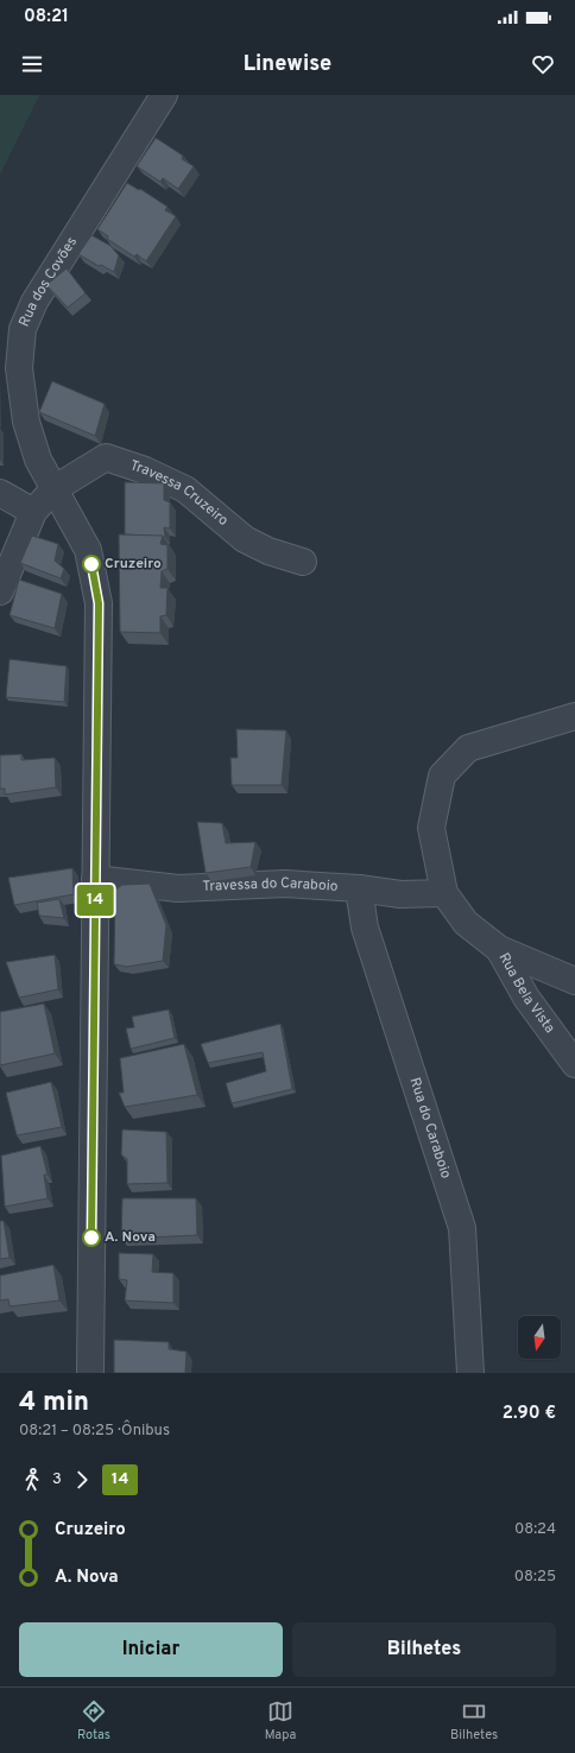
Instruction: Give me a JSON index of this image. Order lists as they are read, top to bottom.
{
  "streets": {
    "street": [
      "Rua dos Covões",
      "Travessa Cruzeiro",
      "Travessa do Caraboio",
      "Rua Bela Vista",
      "Rua do Caraboio"
    ]
  },
  "crossings": [
    ["Rua dos Covões", "Travessa Cruzeiro"],
    ["Rua dos Covões", "Travessa do Caraboio"],
    ["Travessa do Caraboio", "Rua Bela Vista"],
    ["Travessa do Caraboio", "Rua do Caraboio"]
  ],
  "places": ["Cruzeiro", "A. Nova"],
  "lines": ["bus line 14"],
  "north": "bottom",
  "page": {
    "status": "08:21",
    "header": "Linewise",
    "on_map": "14",
    "heading": ["4 min", "08:21 – 08:25 · Ônibus", "2.90 €"],
    "legs": ["3", "14"],
    "list": [
      {
        "name": "Cruzeiro",
        "value": "08:24"
      },
      {
        "name": "A. Nova",
        "value": "08:25"
      }
    ],
    "buttons": ["Iniciar", "Bilhetes"],
    "tabs": ["Rotas", "Mapa", "Bilhetes"]
  }
}
